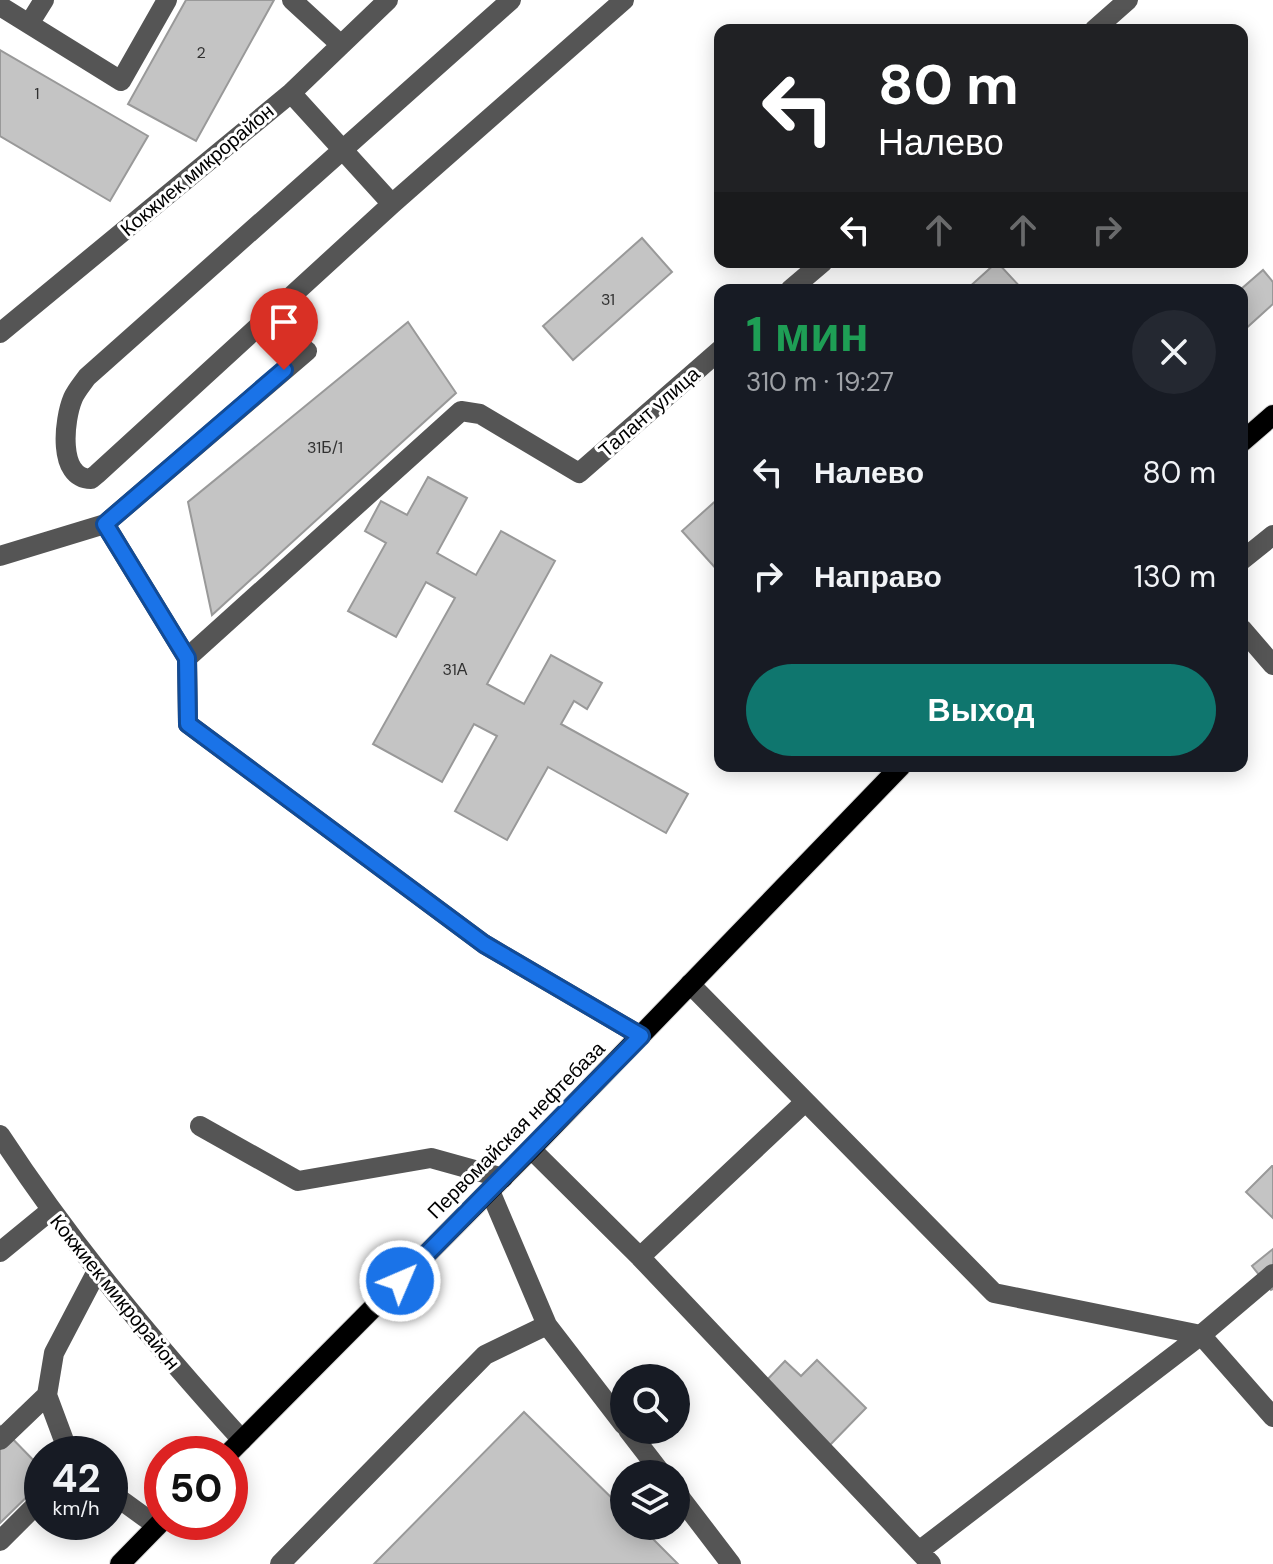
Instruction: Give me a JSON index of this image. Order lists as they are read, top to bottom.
{
  "streets": {
    "main road": ["Первомайская нефтебаза"],
    "street": ["Кокжиек микрорайон", "Талант улица"]
  },
  "house_numbers": [
    "2",
    "1",
    "31",
    "31Б/1",
    "31А"
  ],
  "page": {
    "turn": ["80 m", "Налево"],
    "heading": ["1 мин", "310 m · 19:27"],
    "list": [
      {
        "name": "Налево",
        "value": "80 m"
      },
      {
        "name": "Направо",
        "value": "130 m"
      }
    ],
    "buttons": "Выход",
    "speed": "42 km/h",
    "limit": "50"
  }
}
